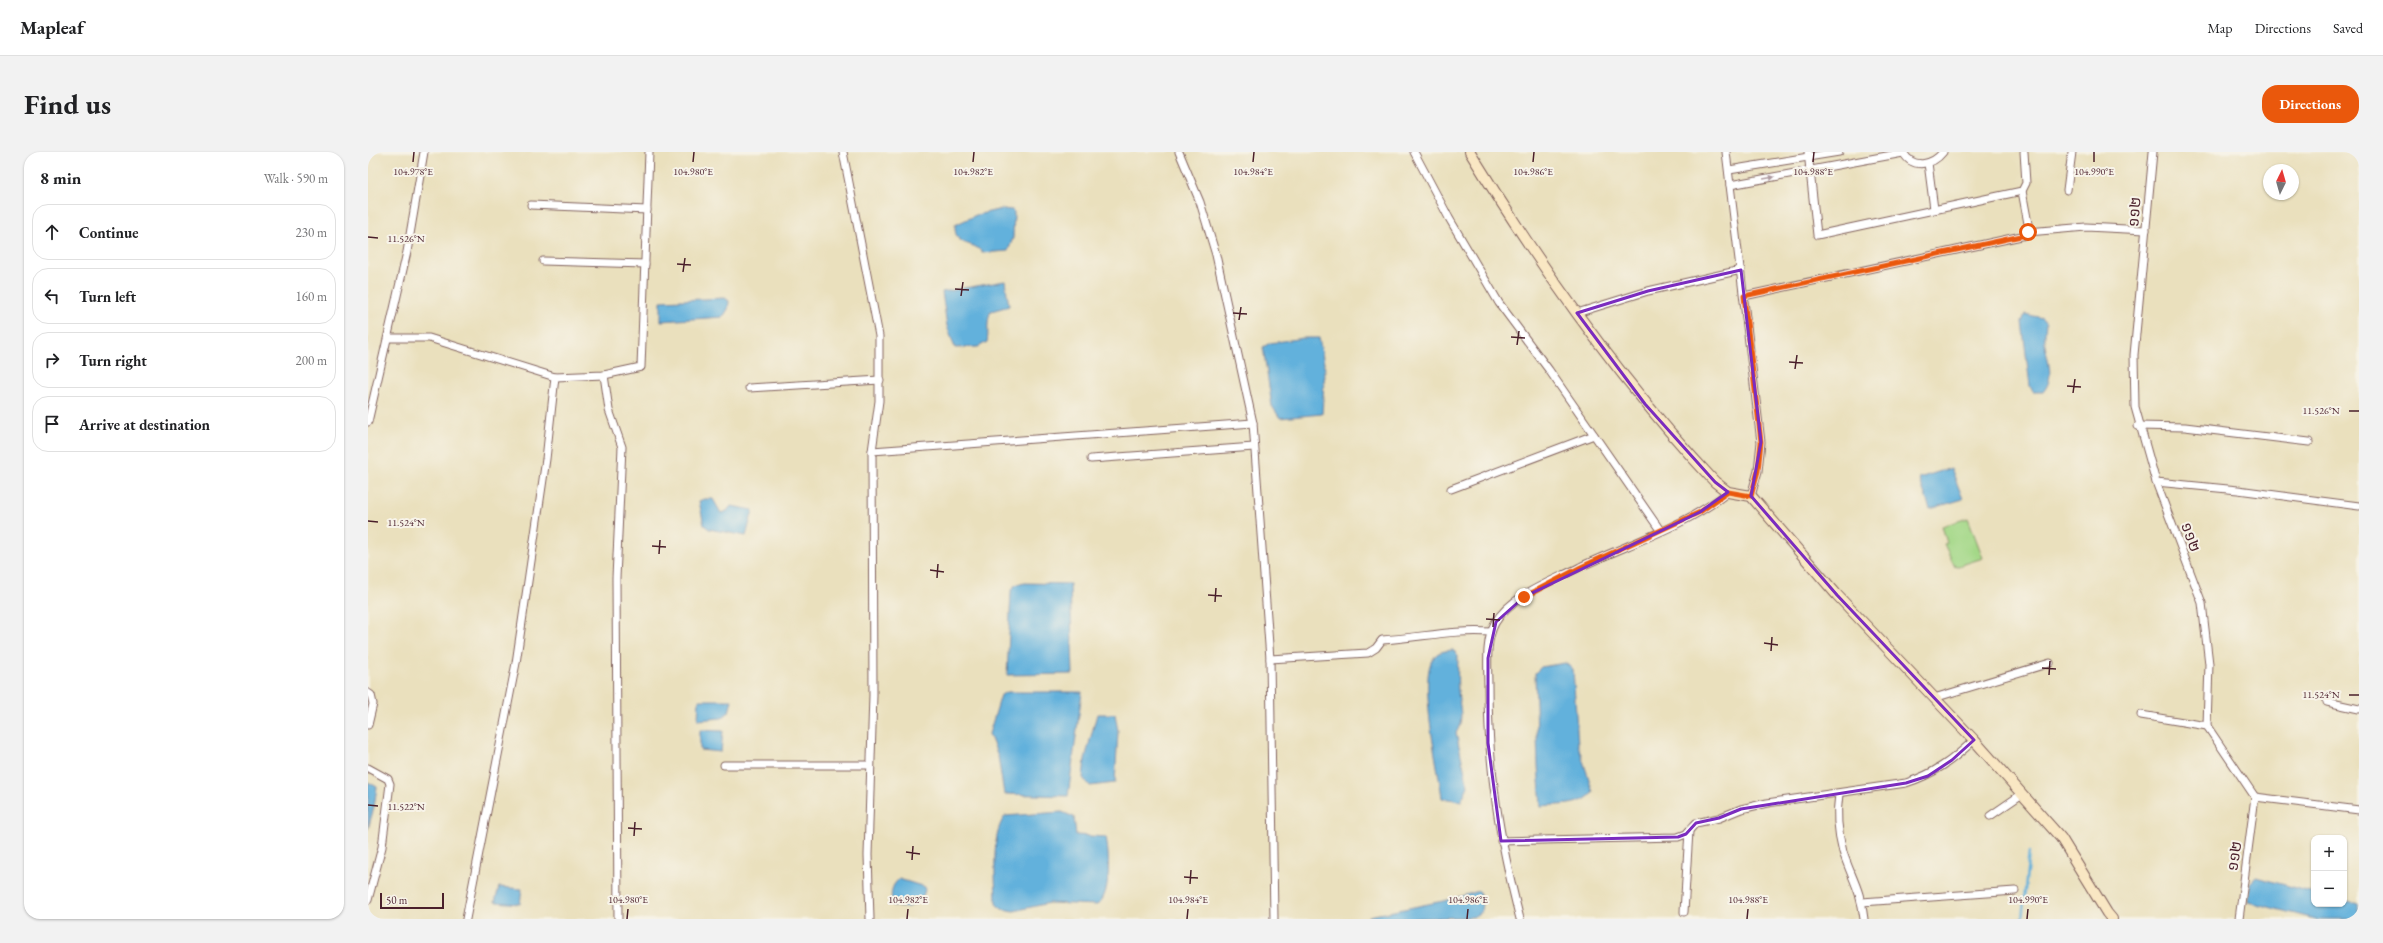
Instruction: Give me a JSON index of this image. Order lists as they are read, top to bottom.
{
  "streets": {
    "street": ["១១២"]
  },
  "scale_bar": "50 m",
  "north": "top",
  "page": {
    "header": "Mapleaf",
    "nav": ["Map", "Directions", "Saved"],
    "buttons": "Directions",
    "title": "Find us",
    "heading": ["8 min", "Walk · 590 m"],
    "list": [
      ["Continue", "230 m"],
      ["Turn left", "160 m"],
      ["Turn right", "200 m"],
      "Arrive at destination"
    ],
    "map_buttons": ["+", "−"],
    "scale": "50 m"
  },
  "coordinates": [
    "104.978°E",
    "104.980°E",
    "104.982°E",
    "104.984°E",
    "104.986°E",
    "104.988°E",
    "104.990°E",
    "11.526°N",
    "11.524°N",
    "11.522°N"
  ]
}
